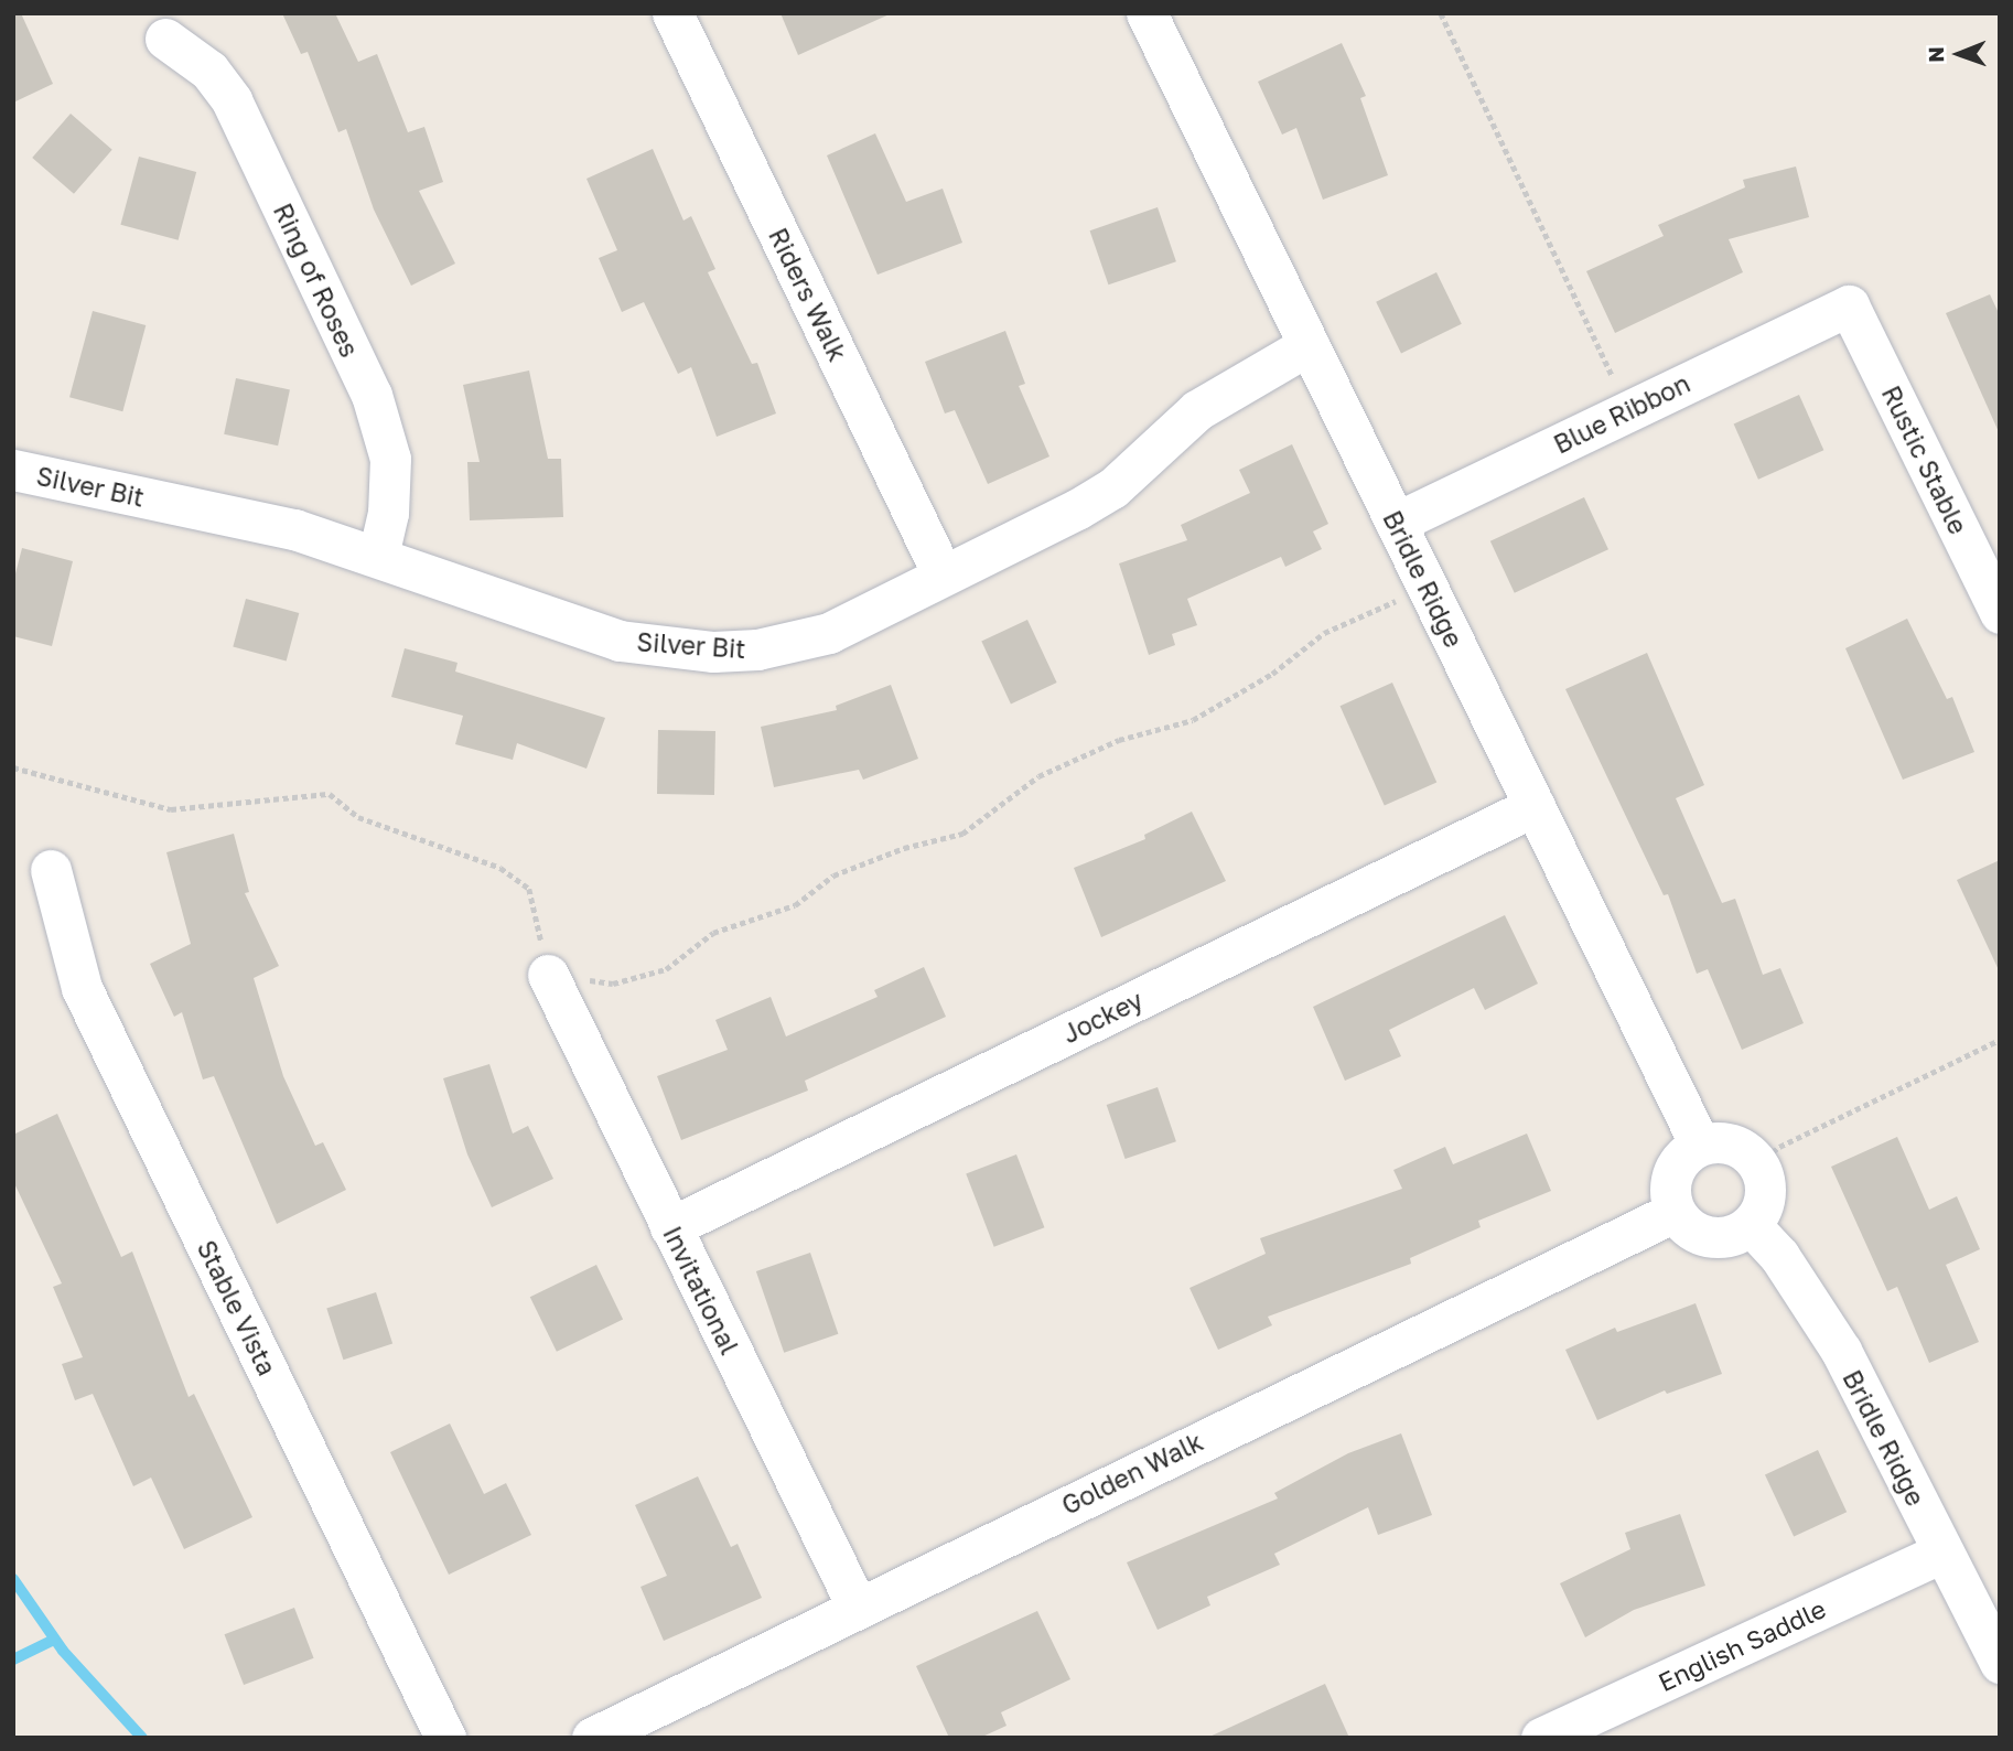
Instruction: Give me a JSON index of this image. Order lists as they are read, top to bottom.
{
  "streets": {
    "street": [
      "Ring of Roses",
      "Riders Walk",
      "Blue Ribbon",
      "Rustic Stable",
      "Silver Bit",
      "Bridle Ridge",
      "Jockey",
      "Invitational",
      "Stable Vista",
      "Golden Walk",
      "English Saddle"
    ]
  },
  "crossings": [
    ["Ring of Roses", "Silver Bit"],
    ["Riders Walk", "Silver Bit"],
    ["Blue Ribbon", "Rustic Stable"],
    ["Blue Ribbon", "Bridle Ridge"],
    ["Silver Bit", "Bridle Ridge"],
    ["Bridle Ridge", "Jockey"],
    ["Bridle Ridge", "Golden Walk"],
    ["Bridle Ridge", "English Saddle"],
    ["Jockey", "Invitational"],
    ["Invitational", "Golden Walk"]
  ],
  "north": "left"
}
